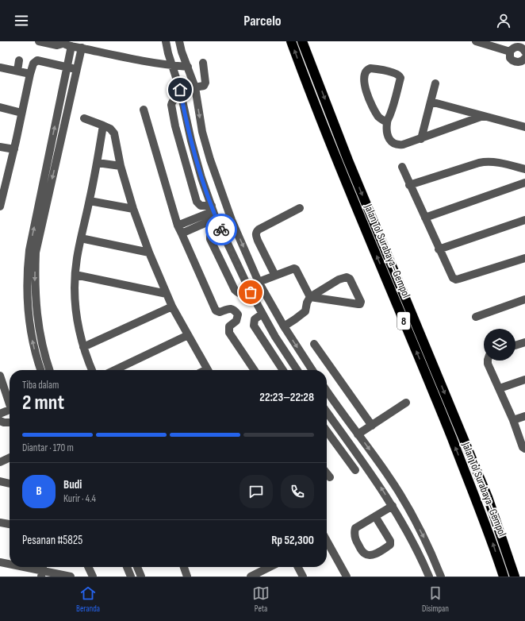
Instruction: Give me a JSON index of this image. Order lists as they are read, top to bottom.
{
  "streets": {
    "highway": ["Jalan Tol Surabaya–Gempol", "8"]
  },
  "page": {
    "header": "Parcelo",
    "heading": ["2 mnt", "Tiba dalam", "22:23–22:28"],
    "panel": [
      "Budi",
      "Kurir · 4.4",
      "Pesanan #5825",
      "Rp 52,300"
    ],
    "bar": "Diantar · 170 m",
    "round": "B",
    "tabs": ["Beranda", "Peta", "Disimpan"]
  }
}
